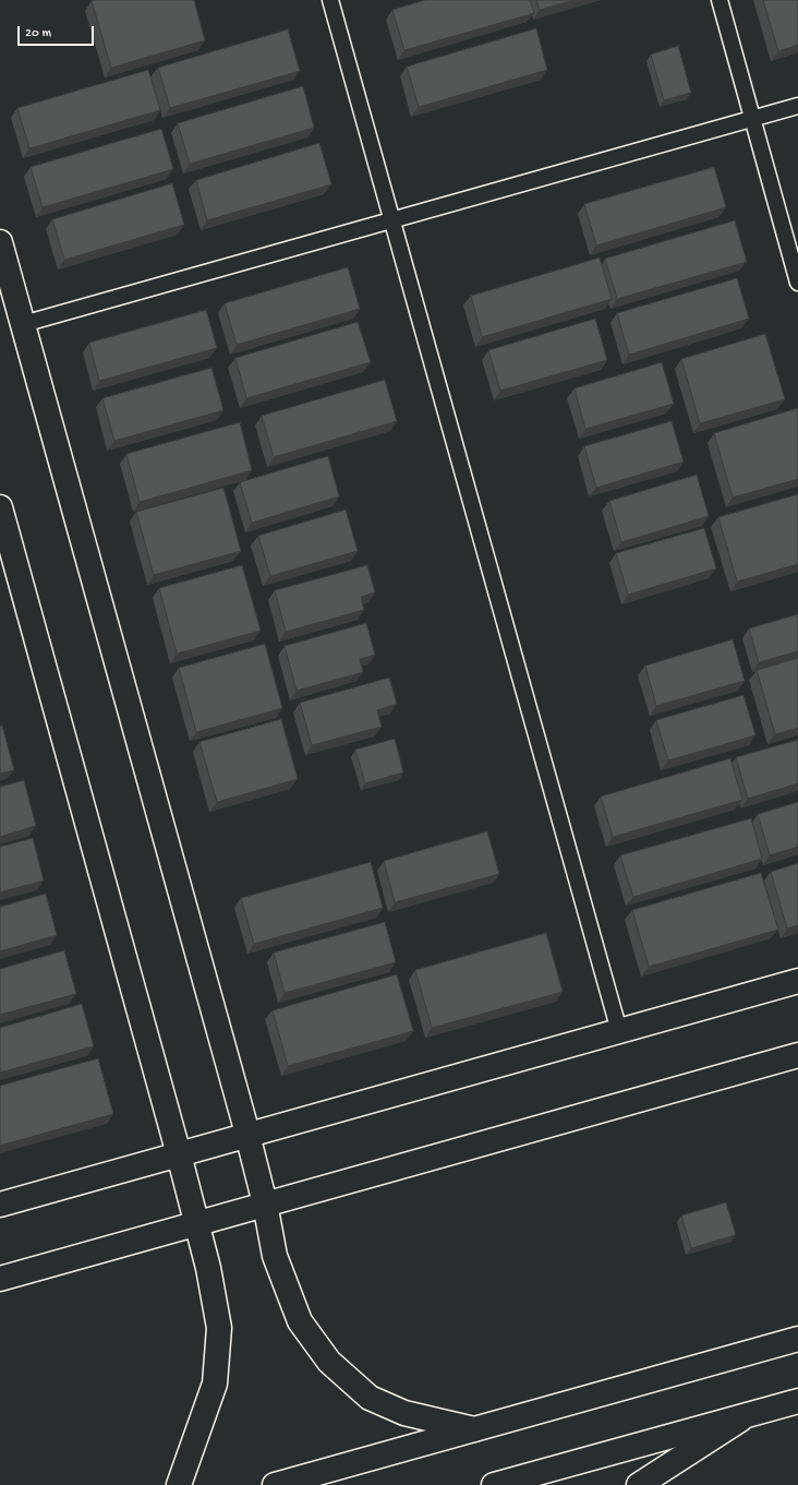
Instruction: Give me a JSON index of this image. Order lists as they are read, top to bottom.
{
  "scale_bar": "20 m"
}
